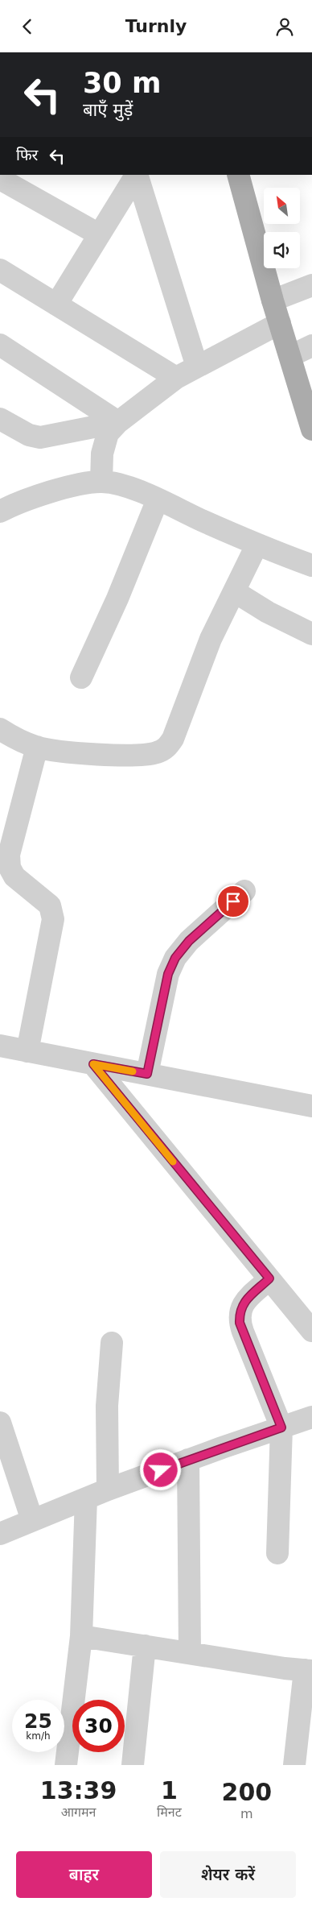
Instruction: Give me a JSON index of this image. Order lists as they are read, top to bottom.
{
  "north": "top left",
  "page": {
    "header": "Turnly",
    "turn": ["30 m", "बाएँ मुड़ें"],
    "then": "फिर",
    "speed": "25 km/h",
    "limit": "30",
    "eta": [
      "13:39",
      "आगमन",
      "1",
      "मिनट",
      "200",
      "m"
    ],
    "buttons": ["बाहर", "शेयर करें"]
  }
}
